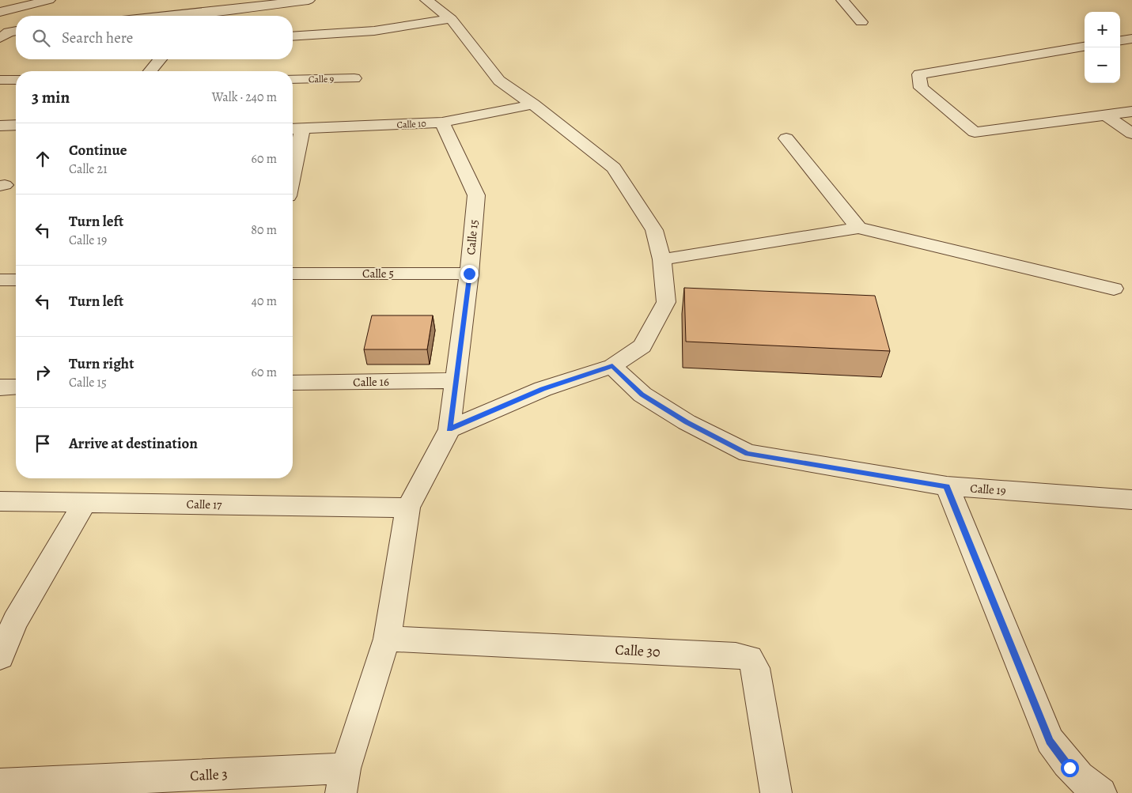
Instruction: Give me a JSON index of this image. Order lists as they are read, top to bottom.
{
  "streets": {
    "street": [
      "Calle 9",
      "Calle 10",
      "Calle 15",
      "Calle 5",
      "Calle 16",
      "Calle 19",
      "Calle 17",
      "Calle 30",
      "Calle 3"
    ]
  },
  "crossings": [
    ["Calle 10", "Calle 15"],
    ["Calle 15", "Calle 5"],
    ["Calle 15", "Calle 16"]
  ],
  "page": {
    "map_buttons": ["+", "−"],
    "search": "Search here",
    "heading": ["3 min", "Walk · 240 m"],
    "list": [
      ["Continue", "Calle 21", "60 m"],
      ["Turn left", "Calle 19", "80 m"],
      ["Turn left", "40 m"],
      ["Turn right", "Calle 15", "60 m"],
      "Arrive at destination"
    ]
  }
}
